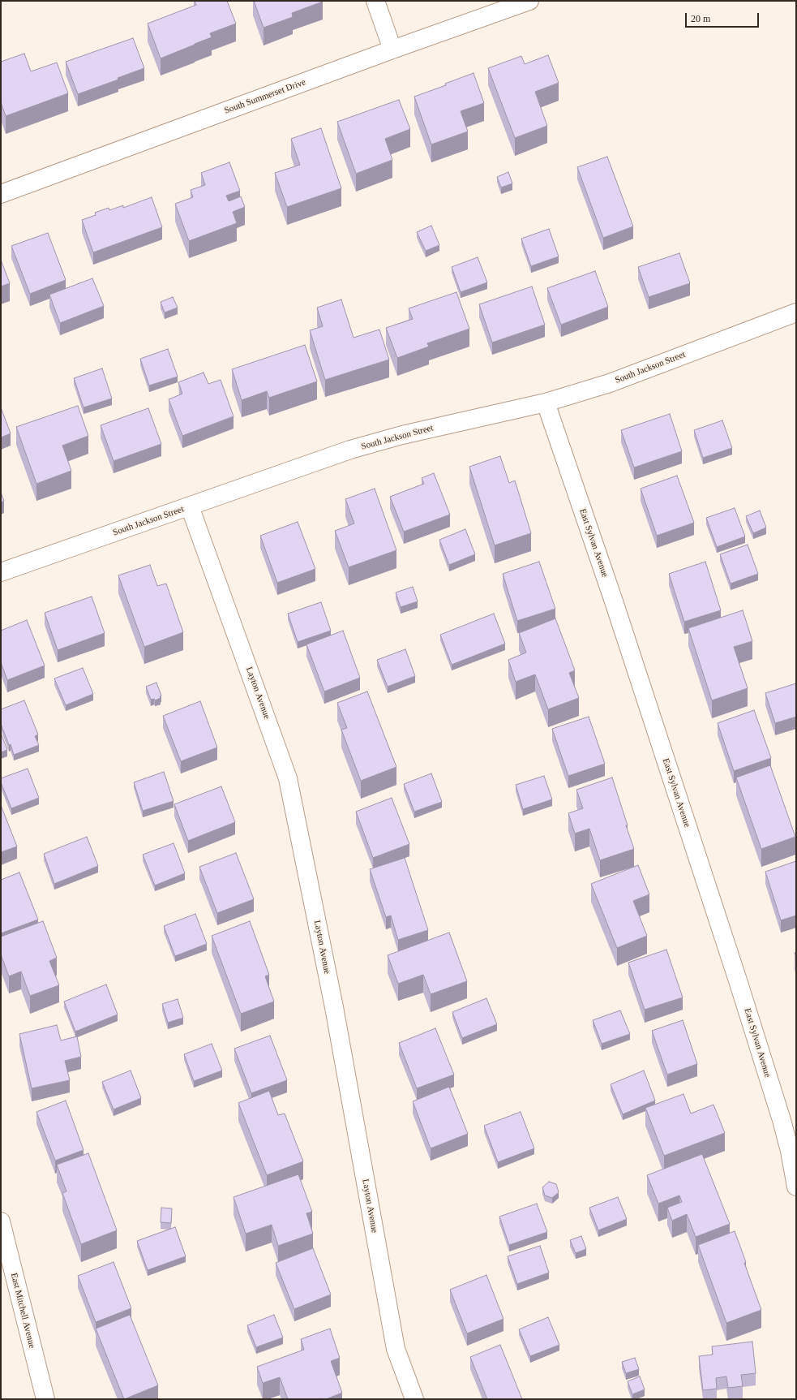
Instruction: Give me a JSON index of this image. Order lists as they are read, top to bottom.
{
  "streets": {
    "street": [
      "South Summerset Drive",
      "South Jackson Street",
      "East Sylvan Avenue",
      "Layton Avenue",
      "East Mitchell Avenue"
    ]
  },
  "crossings": [
    ["South Jackson Street", "East Sylvan Avenue"],
    ["South Jackson Street", "Layton Avenue"]
  ],
  "scale_bar": "20 m"
}
